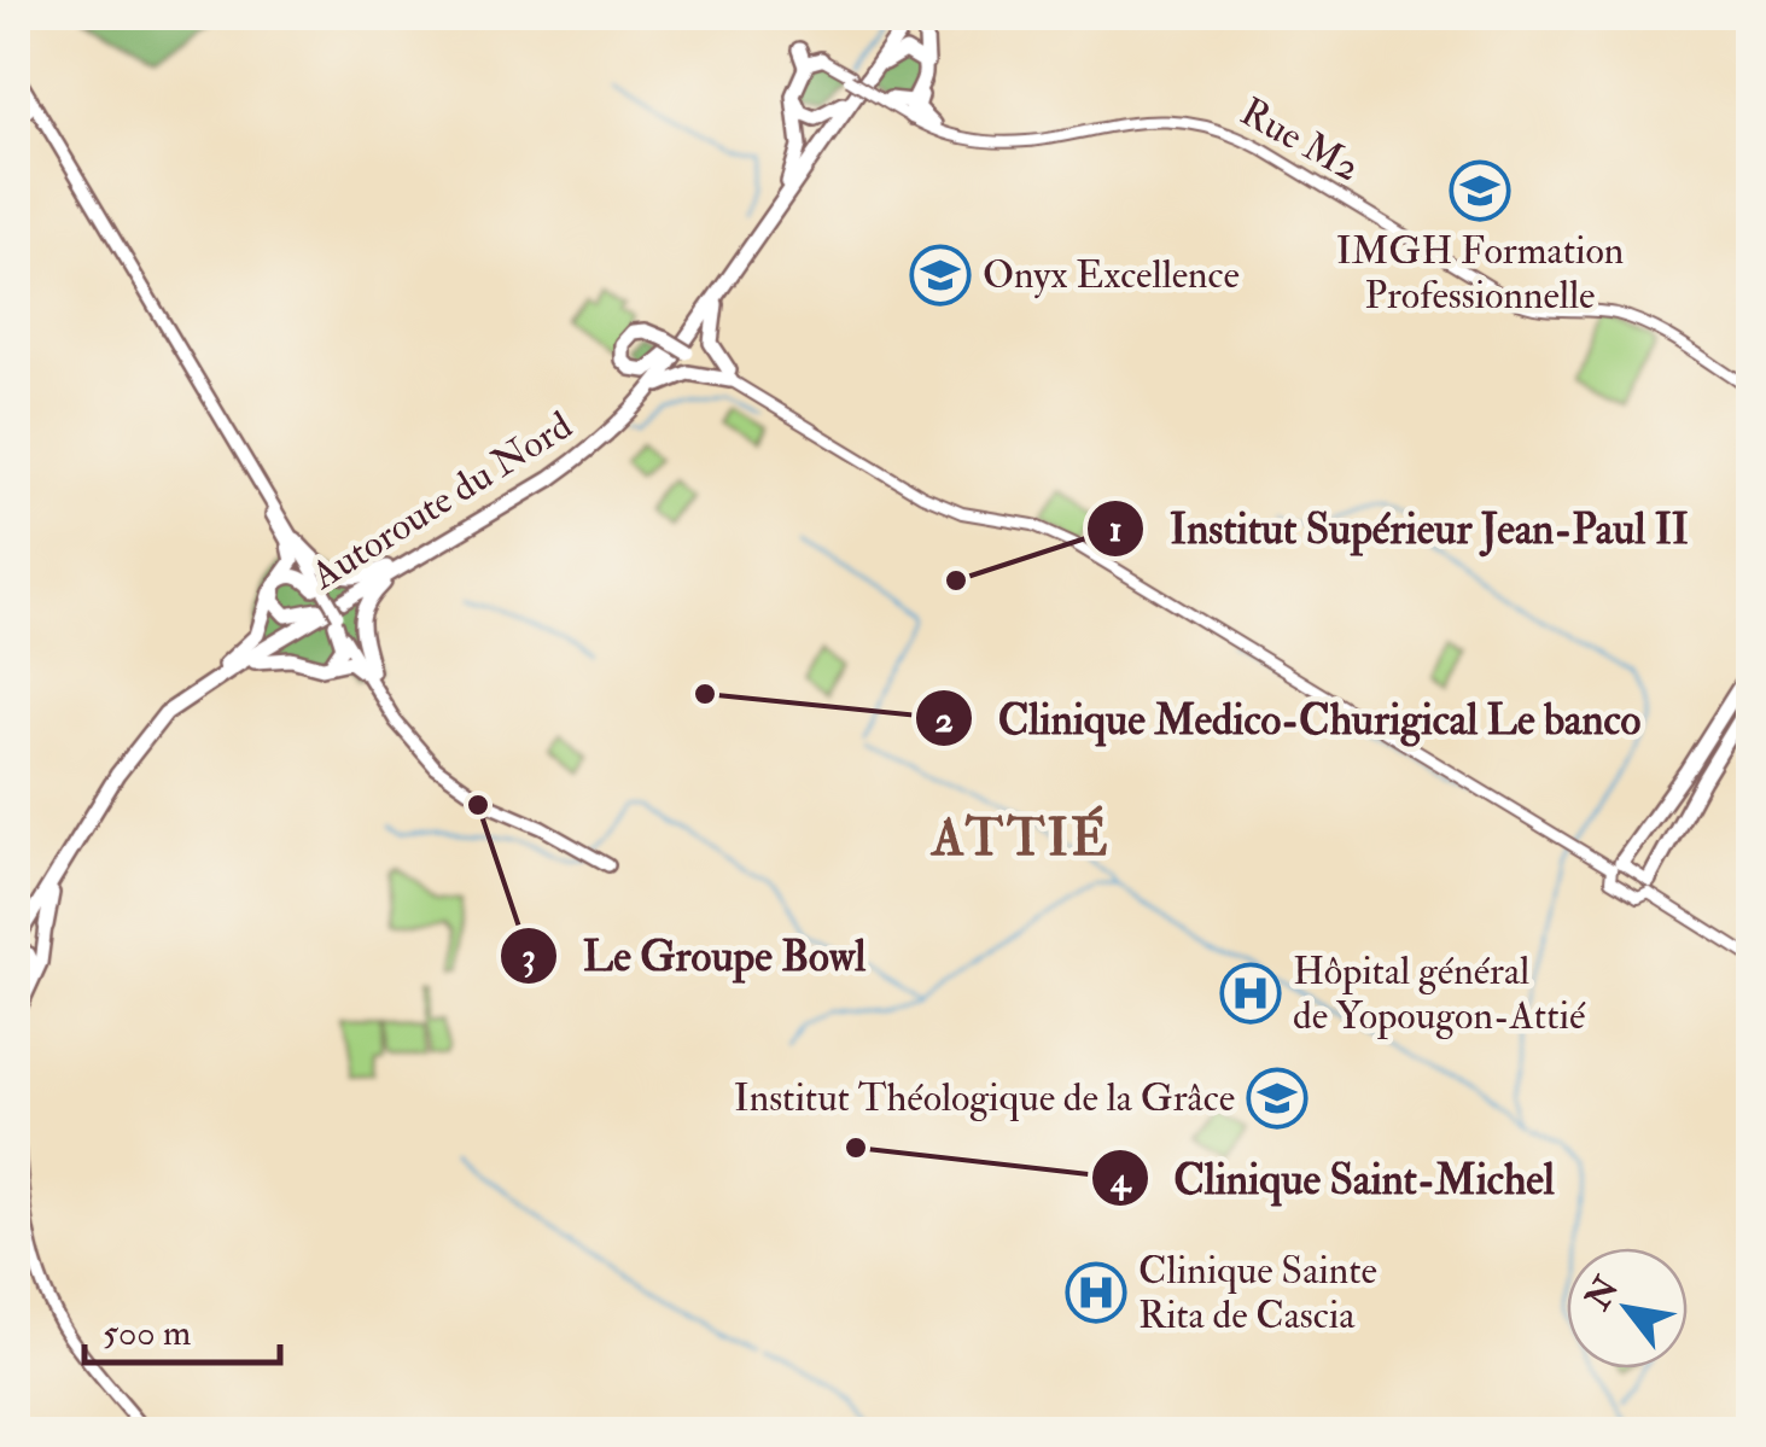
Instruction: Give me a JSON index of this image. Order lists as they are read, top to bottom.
{
  "streets": {
    "highway": ["Autoroute du Nord"],
    "main road": ["Rue M2"]
  },
  "districts": ["ATTIÉ"],
  "places": {
    "school or university": ["IMGH Formation Professionnelle", "Onyx Excellence", "Institut Théologique de la Grâce"],
    "other": [
      "Institut Supérieur Jean-Paul II",
      "Clinique Medico-Churigical Le banco",
      "Le Groupe Bowl",
      "Clinique Saint-Michel"
    ],
    "hospital": ["Hôpital général de Yopougon-Attié", "Clinique Sainte Rita de Cascia"]
  },
  "scale_bar": "500 m",
  "north": "top left"
}
